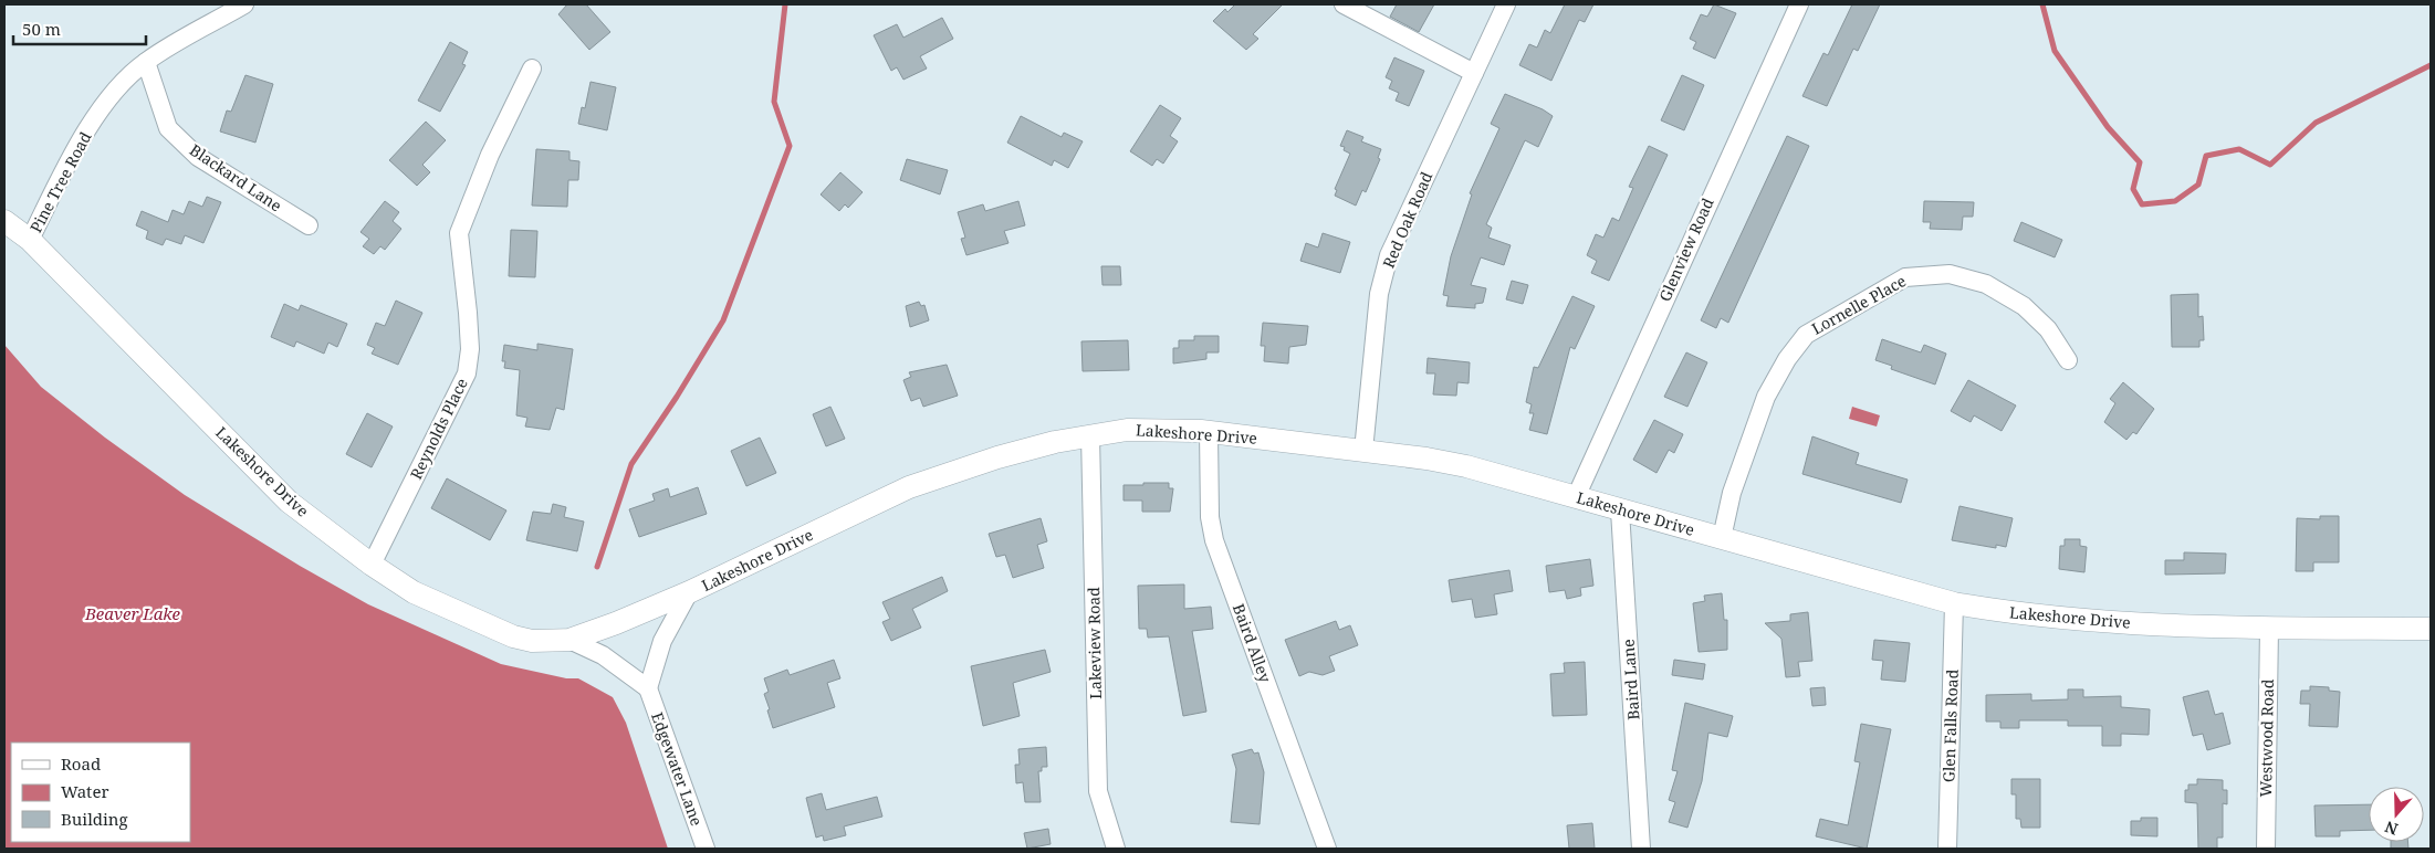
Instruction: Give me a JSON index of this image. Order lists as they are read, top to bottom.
{
  "streets": {
    "street": [
      "Blackard Lane",
      "Pine Tree Road",
      "Red Oak Road",
      "Glenview Road",
      "Lornelle Place",
      "Reynolds Place",
      "Lakeshore Drive",
      "Lakeview Road",
      "Baird Alley",
      "Baird Lane",
      "Glen Falls Road",
      "Westwood Road",
      "Edgewater Lane"
    ]
  },
  "crossings": [
    ["Blackard Lane", "Pine Tree Road"],
    ["Pine Tree Road", "Lakeshore Drive"],
    ["Red Oak Road", "Lakeshore Drive"],
    ["Glenview Road", "Lakeshore Drive"],
    ["Lornelle Place", "Lakeshore Drive"],
    ["Reynolds Place", "Lakeshore Drive"],
    ["Lakeshore Drive", "Lakeview Road"],
    ["Lakeshore Drive", "Baird Alley"],
    ["Lakeshore Drive", "Baird Lane"],
    ["Lakeshore Drive", "Glen Falls Road"],
    ["Lakeshore Drive", "Westwood Road"]
  ],
  "water": ["Beaver Lake"],
  "legend": ["Road", "Water", "Building"],
  "scale_bar": "50 m",
  "north": "bottom"
}
